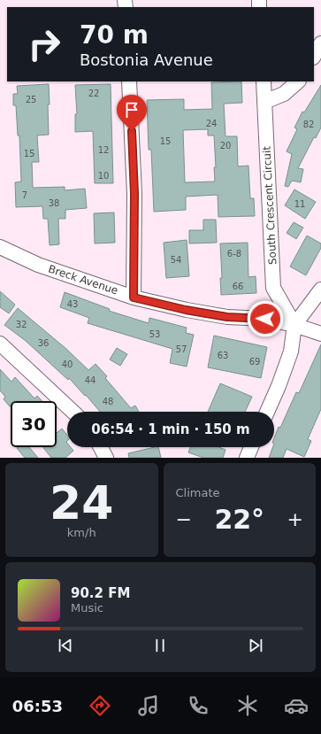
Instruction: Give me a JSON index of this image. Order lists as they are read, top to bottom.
{
  "streets": {
    "street": ["South Crescent Circuit", "Breck Avenue"]
  },
  "crossings": [
    ["South Crescent Circuit", "Breck Avenue"]
  ],
  "house_numbers": [
    "22",
    "25",
    "24",
    "82",
    "15",
    "20",
    "12",
    "15",
    "10",
    "7",
    "38",
    "11",
    "6-8",
    "54",
    "66",
    "43",
    "32",
    "53",
    "36",
    "57",
    "63",
    "69",
    "40",
    "44",
    "48"
  ],
  "page": {
    "turn": ["70 m", "Bostonia Avenue"],
    "limit": "30",
    "trip": "06:54 · 1 min · 150 m",
    "tile": [
      ["24", "km/h"],
      "Climate"
    ],
    "heat": ["−", "22°", "+"],
    "song": ["90.2 FM", "Music"],
    "tabs": "06:53"
  }
}
